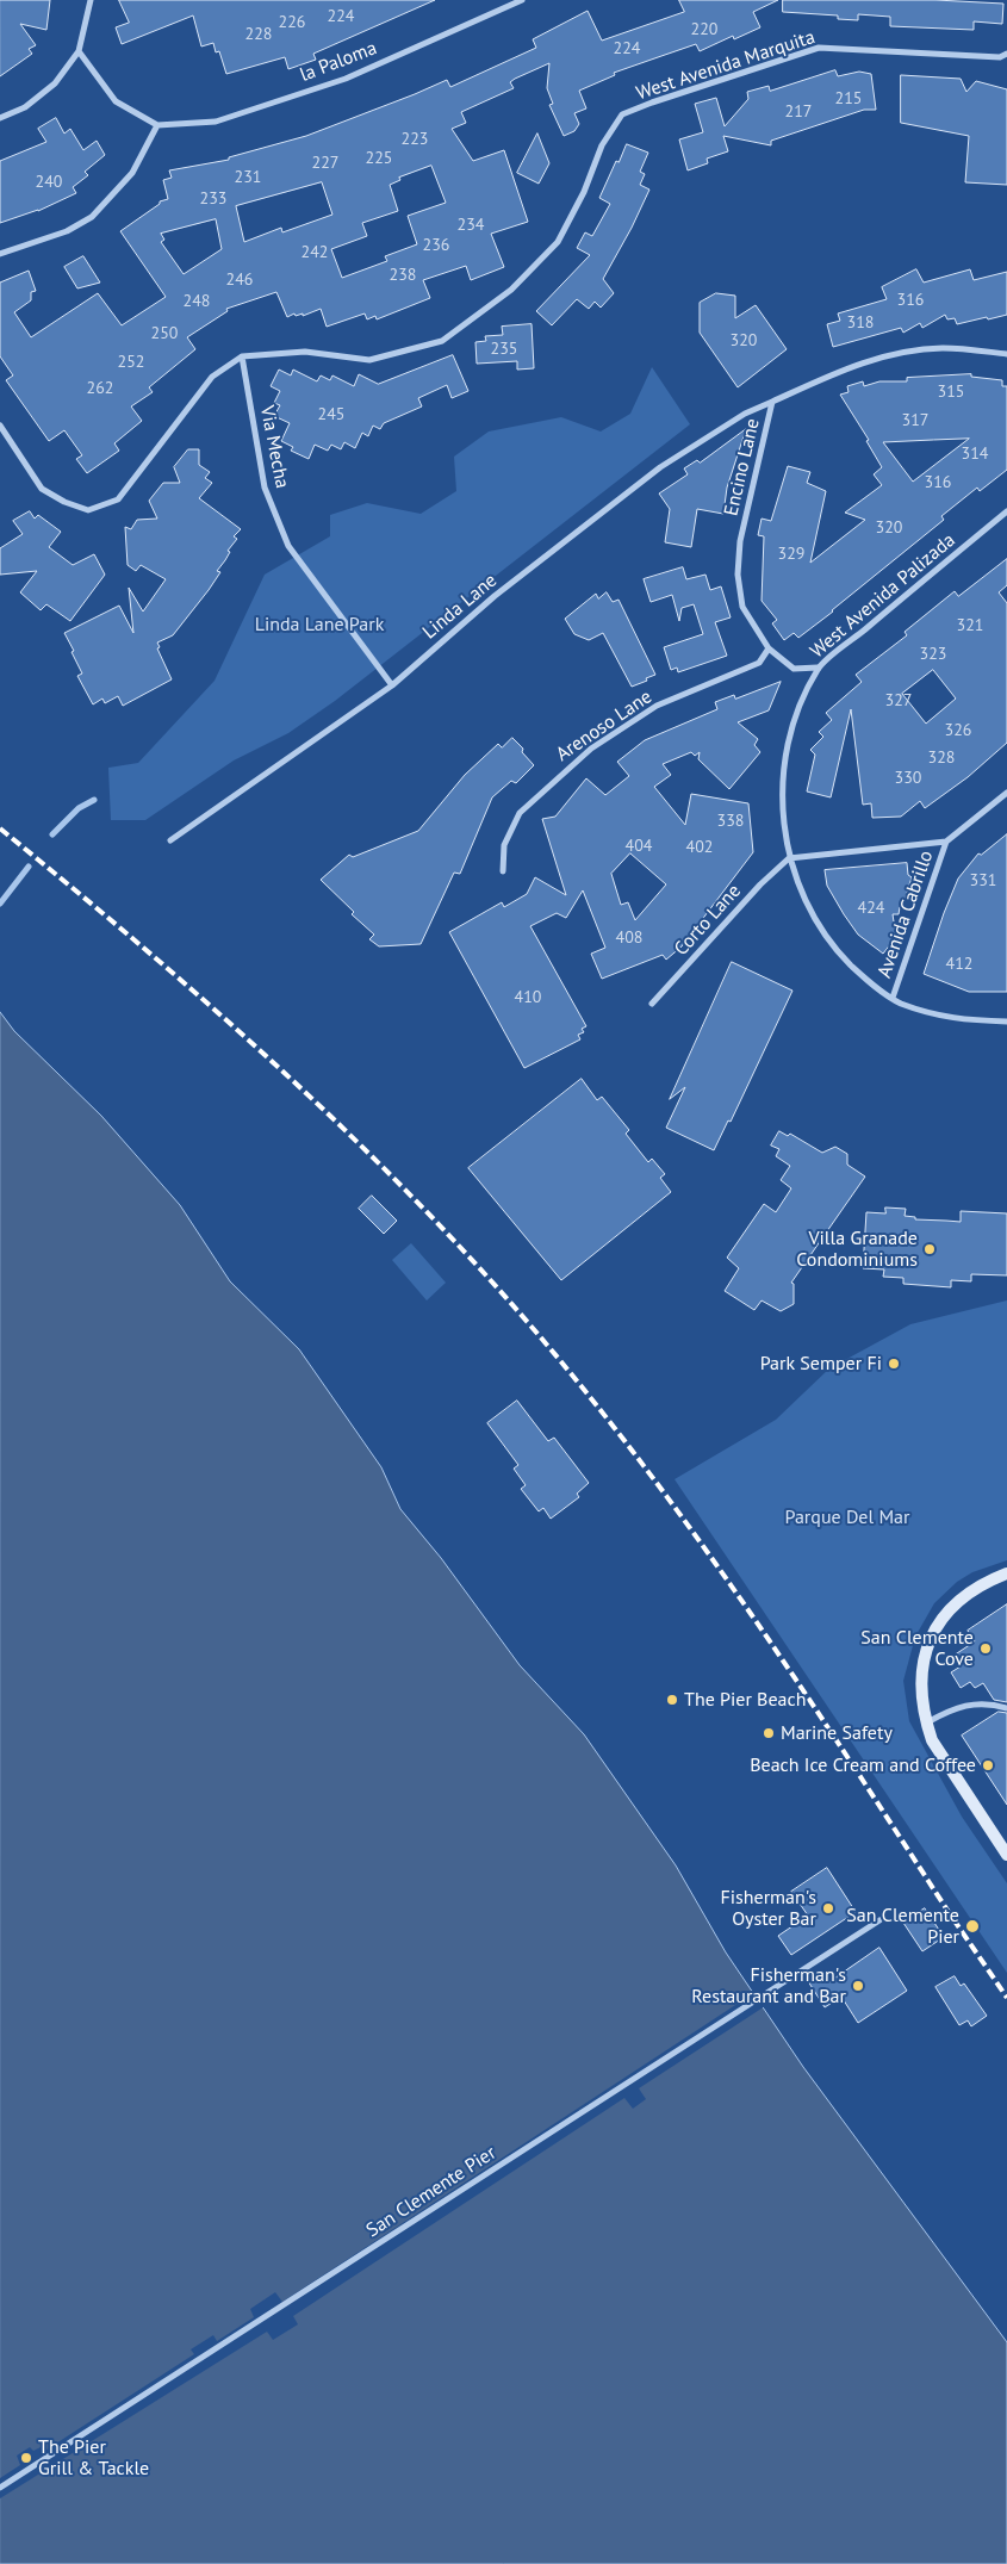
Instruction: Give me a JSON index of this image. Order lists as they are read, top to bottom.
{
  "streets": {
    "street": [
      "la Paloma",
      "West Avenida Marquita",
      "Via Mecha",
      "Encino Lane",
      "West Avenida Palizada",
      "Linda Lane",
      "Arenoso Lane",
      "Avenida Cabrillo",
      "Corto Lane",
      "San Clemente Pier"
    ]
  },
  "crossings": [
    ["West Avenida Marquita", "Via Mecha"],
    ["Via Mecha", "Linda Lane"],
    ["Encino Lane", "West Avenida Palizada"],
    ["Encino Lane", "Linda Lane"],
    ["Encino Lane", "Arenoso Lane"],
    ["West Avenida Palizada", "Avenida Cabrillo"],
    ["West Avenida Palizada", "Corto Lane"],
    ["Avenida Cabrillo", "Corto Lane"]
  ],
  "parks": ["Linda Lane Park", "Parque Del Mar"],
  "places": [
    "Villa Granade Condominiums",
    "Park Semper Fi",
    "San Clemente Cove",
    "The Pier Beach",
    "Marine Safety",
    "Beach Ice Cream and Coffee",
    "Fisherman's Oyster Bar",
    "San Clemente Pier",
    "Fisherman's Restaurant and Bar",
    "The Pier Grill & Tackle"
  ],
  "house_numbers": [
    "224",
    "226",
    "220",
    "228",
    "224",
    "215",
    "217",
    "223",
    "225",
    "227",
    "231",
    "240",
    "233",
    "234",
    "236",
    "242",
    "238",
    "246",
    "316",
    "248",
    "318",
    "250",
    "320",
    "235",
    "252",
    "262",
    "315",
    "245",
    "317",
    "314",
    "316",
    "320",
    "329",
    "321",
    "323",
    "327",
    "326",
    "328",
    "330",
    "338",
    "404",
    "402",
    "331",
    "424",
    "408",
    "412",
    "410"
  ]
}
